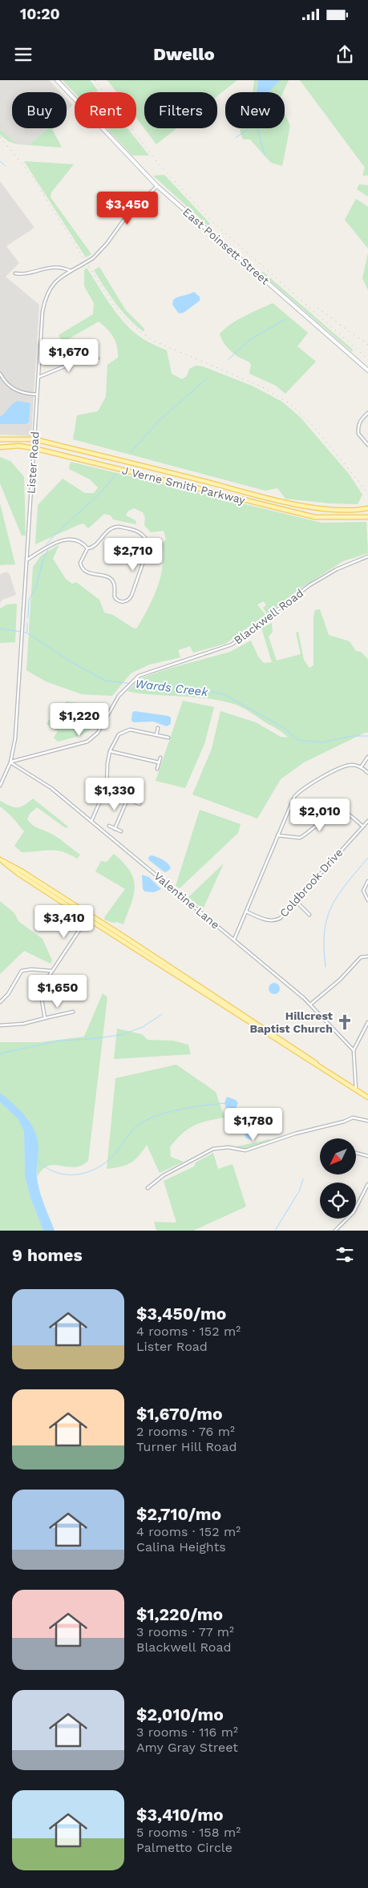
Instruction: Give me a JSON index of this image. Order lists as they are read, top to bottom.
{
  "streets": {
    "main road": ["East Poinsett Street", "J Verne Smith Parkway"],
    "street": [
      "Lister Road",
      "Blackwell Road",
      "Coldbrook Drive",
      "Valentine Lane"
    ]
  },
  "crossings": [
    ["East Poinsett Street", "Lister Road"],
    ["Lister Road", "J Verne Smith Parkway"],
    ["Lister Road", "Blackwell Road"],
    ["Lister Road", "Valentine Lane"],
    ["Blackwell Road", "Valentine Lane"]
  ],
  "water": ["Wards Creek"],
  "places": {
    "church": ["Hillcrest Baptist Church"]
  },
  "north": "bottom left",
  "page": {
    "status": "10:20",
    "header": "Dwello",
    "chip": [
      "Buy",
      "Rent",
      "Filters",
      "New"
    ],
    "price": [
      "$3,450",
      "$1,670",
      "$2,710",
      "$1,220",
      "$1,330",
      "$2,010",
      "$3,410",
      "$1,650",
      "$1,780"
    ],
    "heading": "9 homes",
    "list": [
      {
        "name": "$3,450/mo",
        "note": "4 rooms · 152 m² · Lister Road"
      },
      {
        "name": "$1,670/mo",
        "note": "2 rooms · 76 m² · Turner Hill Road"
      },
      {
        "name": "$2,710/mo",
        "note": "4 rooms · 152 m² · Calina Heights"
      },
      {
        "name": "$1,220/mo",
        "note": "3 rooms · 77 m² · Blackwell Road"
      },
      {
        "name": "$2,010/mo",
        "note": "3 rooms · 116 m² · Amy Gray Street"
      },
      {
        "name": "$3,410/mo",
        "note": "5 rooms · 158 m² · Palmetto Circle"
      }
    ]
  }
}
